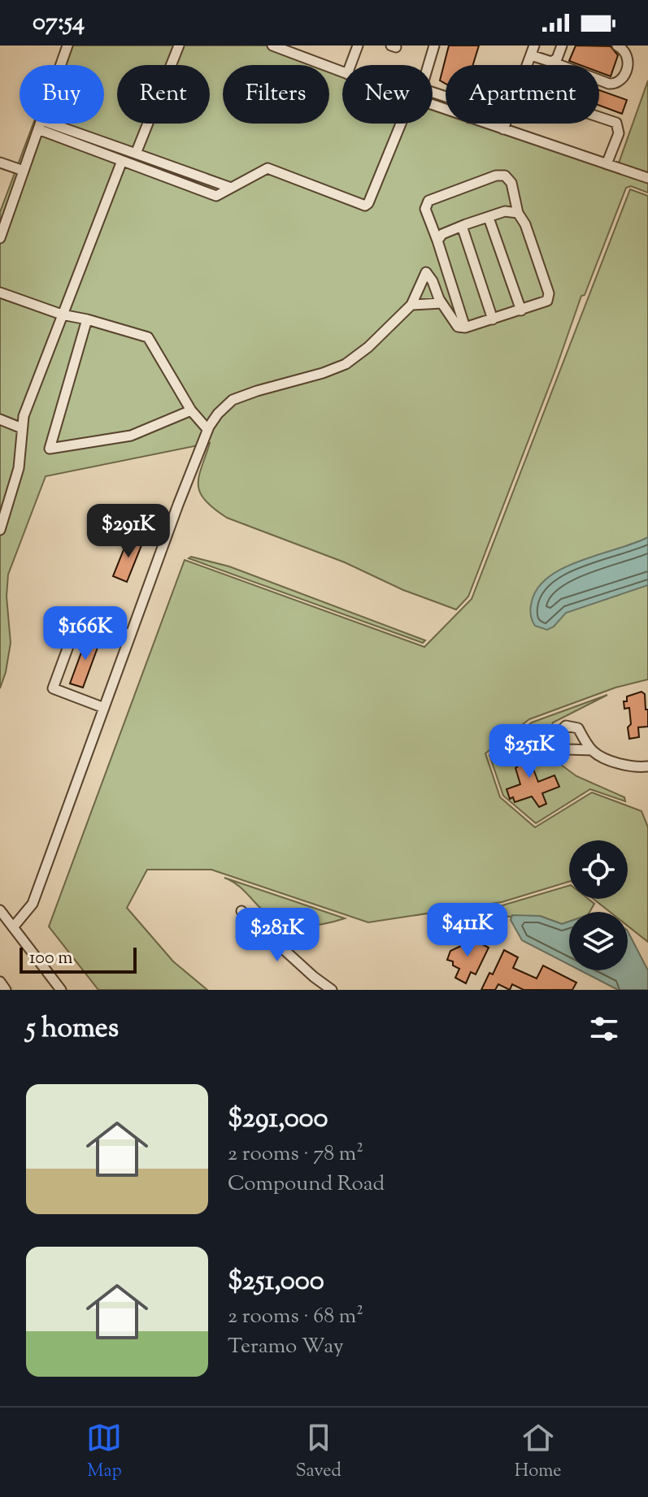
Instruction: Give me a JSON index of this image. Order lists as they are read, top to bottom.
{
  "scale_bar": "100 m",
  "page": {
    "status": "07:54",
    "chip": [
      "Buy",
      "Rent",
      "Filters",
      "New",
      "Apartment"
    ],
    "price": [
      "$291K",
      "$166K",
      "$251K",
      "$411K",
      "$281K"
    ],
    "scale": "100 m",
    "heading": "5 homes",
    "list": [
      {
        "name": "$291,000",
        "note": "2 rooms · 78 m² · Compound Road"
      },
      {
        "name": "$251,000",
        "note": "2 rooms · 68 m² · Teramo Way"
      }
    ],
    "tabs": ["Map", "Saved", "Home"]
  }
}
